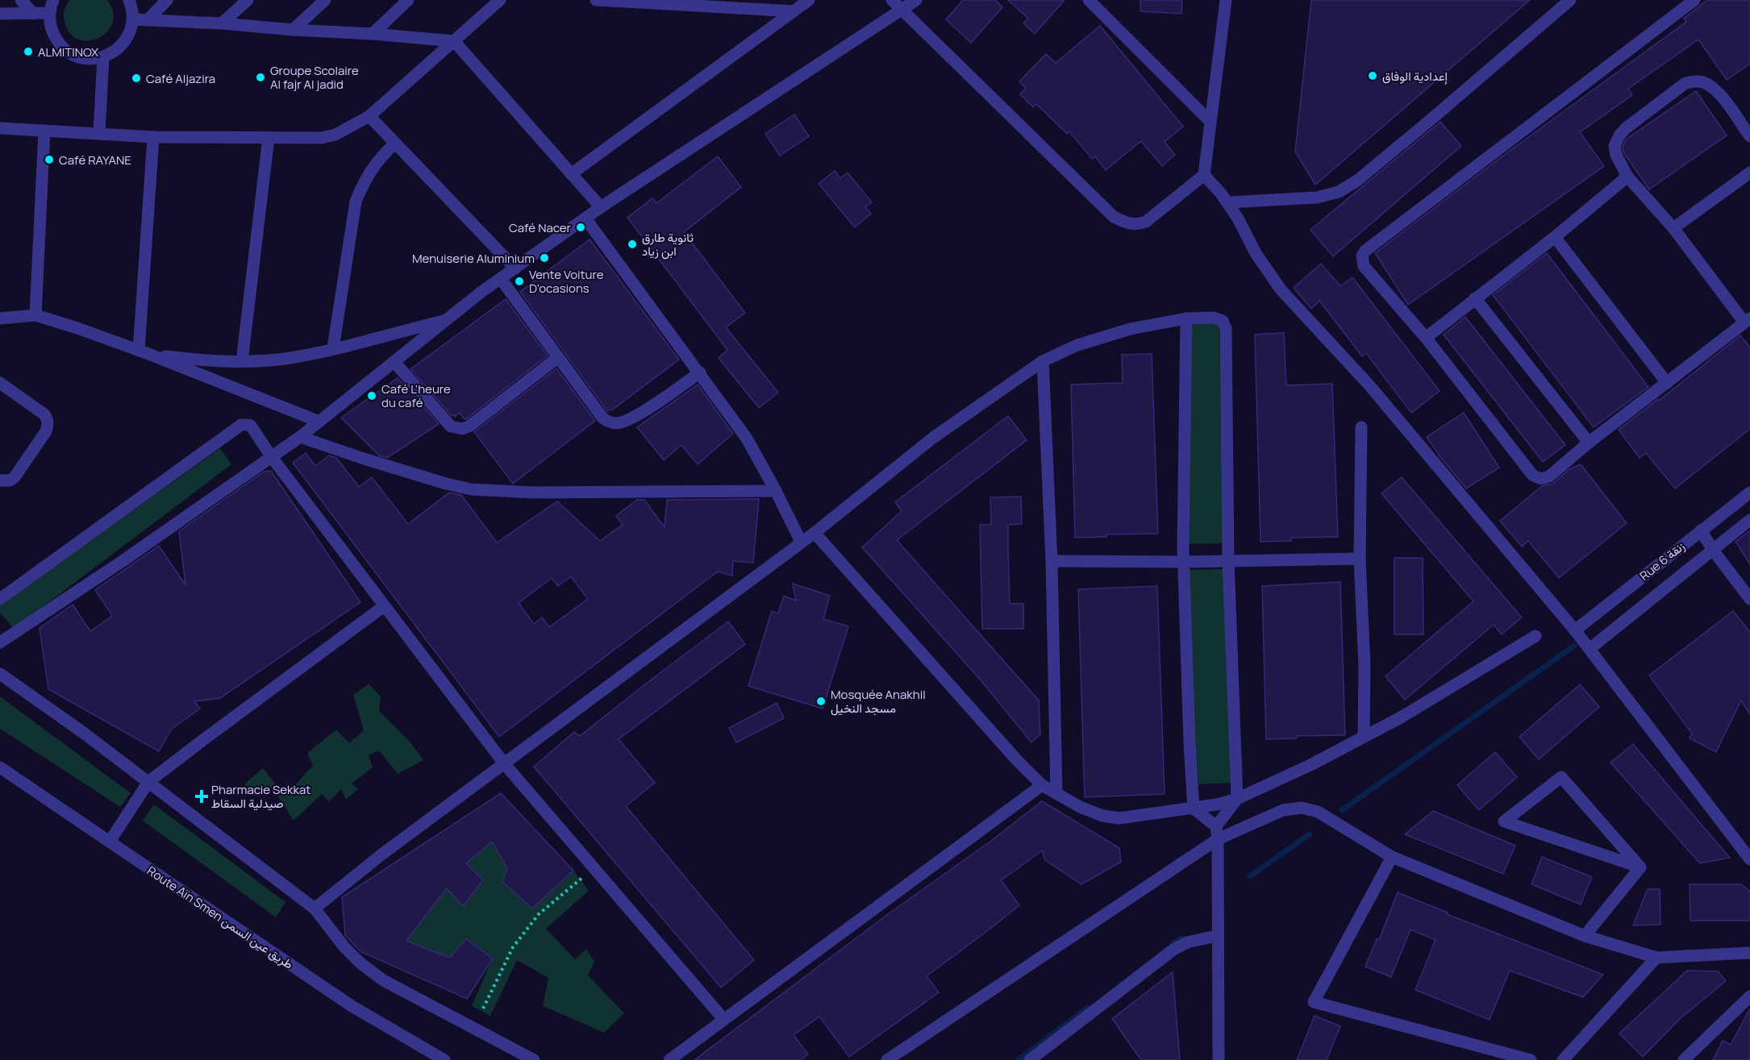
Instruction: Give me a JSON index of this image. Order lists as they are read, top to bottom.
{
  "streets": {
    "street": ["Rue 6 زنقة", "Route Aïn Smen طريق عين السمن"]
  },
  "places": {
    "other": [
      "ALMITINOX",
      "إعدادية الوفاق",
      "Groupe Scolaire Al fajr Al jadid",
      "Café Aljazira",
      "Café RAYANE",
      "Café Nacer",
      "ثانوية طارق ابن زياد",
      "Menuiserie Aluminium",
      "Vente Voiture D'ocasions",
      "Café L'heure du café",
      "Mosquée Anakhil مسجد النخيل"
    ],
    "health": ["Pharmacie Sekkat صيدلية السقاط"]
  }
}
